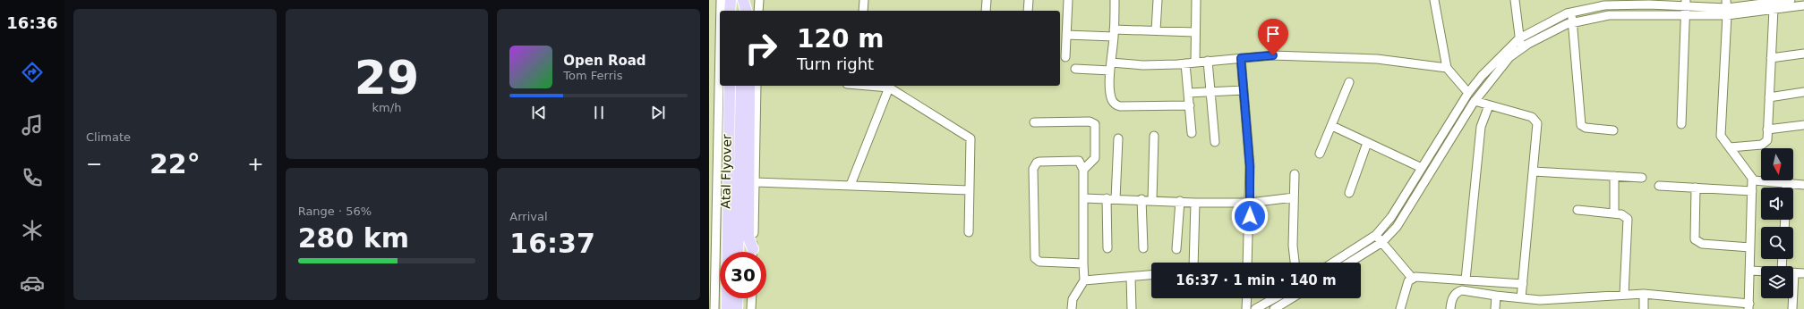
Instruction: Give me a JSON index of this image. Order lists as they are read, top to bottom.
{
  "streets": {
    "main road": ["Atal Flyover"]
  },
  "north": "bottom",
  "page": {
    "tabs": "16:36",
    "tile": [
      "Climate",
      ["29", "km/h"],
      ["Range · 56%", "280 km"],
      ["Arrival", "16:37"]
    ],
    "turn": ["120 m", "Turn right"],
    "song": ["Open Road", "Tom Ferris"],
    "heat": ["−", "22°", "+"],
    "limit": "30",
    "trip": "16:37 · 1 min · 140 m"
  }
}
